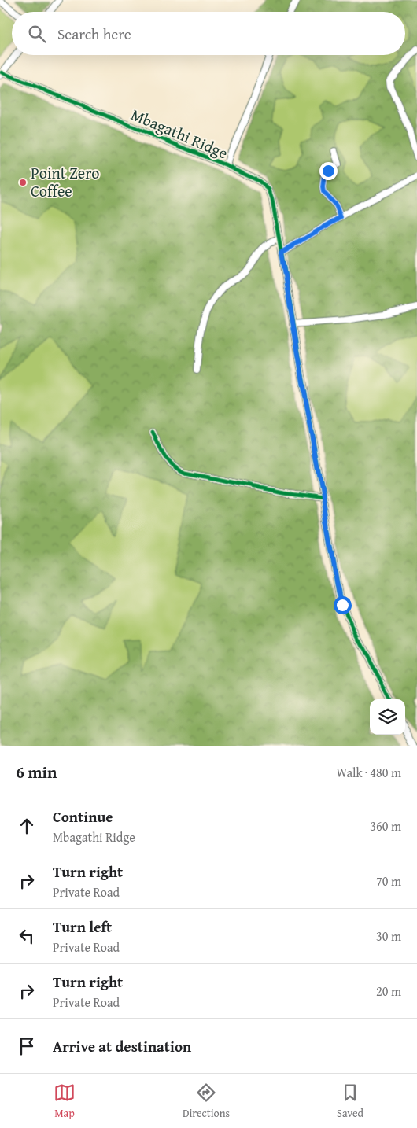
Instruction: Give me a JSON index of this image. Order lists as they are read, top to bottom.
{
  "streets": {
    "street": ["Mbagathi Ridge"]
  },
  "places": ["Point Zero Coffee"],
  "page": {
    "search": "Search here",
    "heading": ["6 min", "Walk · 480 m"],
    "list": [
      ["Continue", "Mbagathi Ridge", "360 m"],
      ["Turn right", "Private Road", "70 m"],
      ["Turn left", "Private Road", "30 m"],
      ["Turn right", "Private Road", "20 m"],
      "Arrive at destination"
    ],
    "nav": ["Map", "Directions", "Saved"]
  }
}
